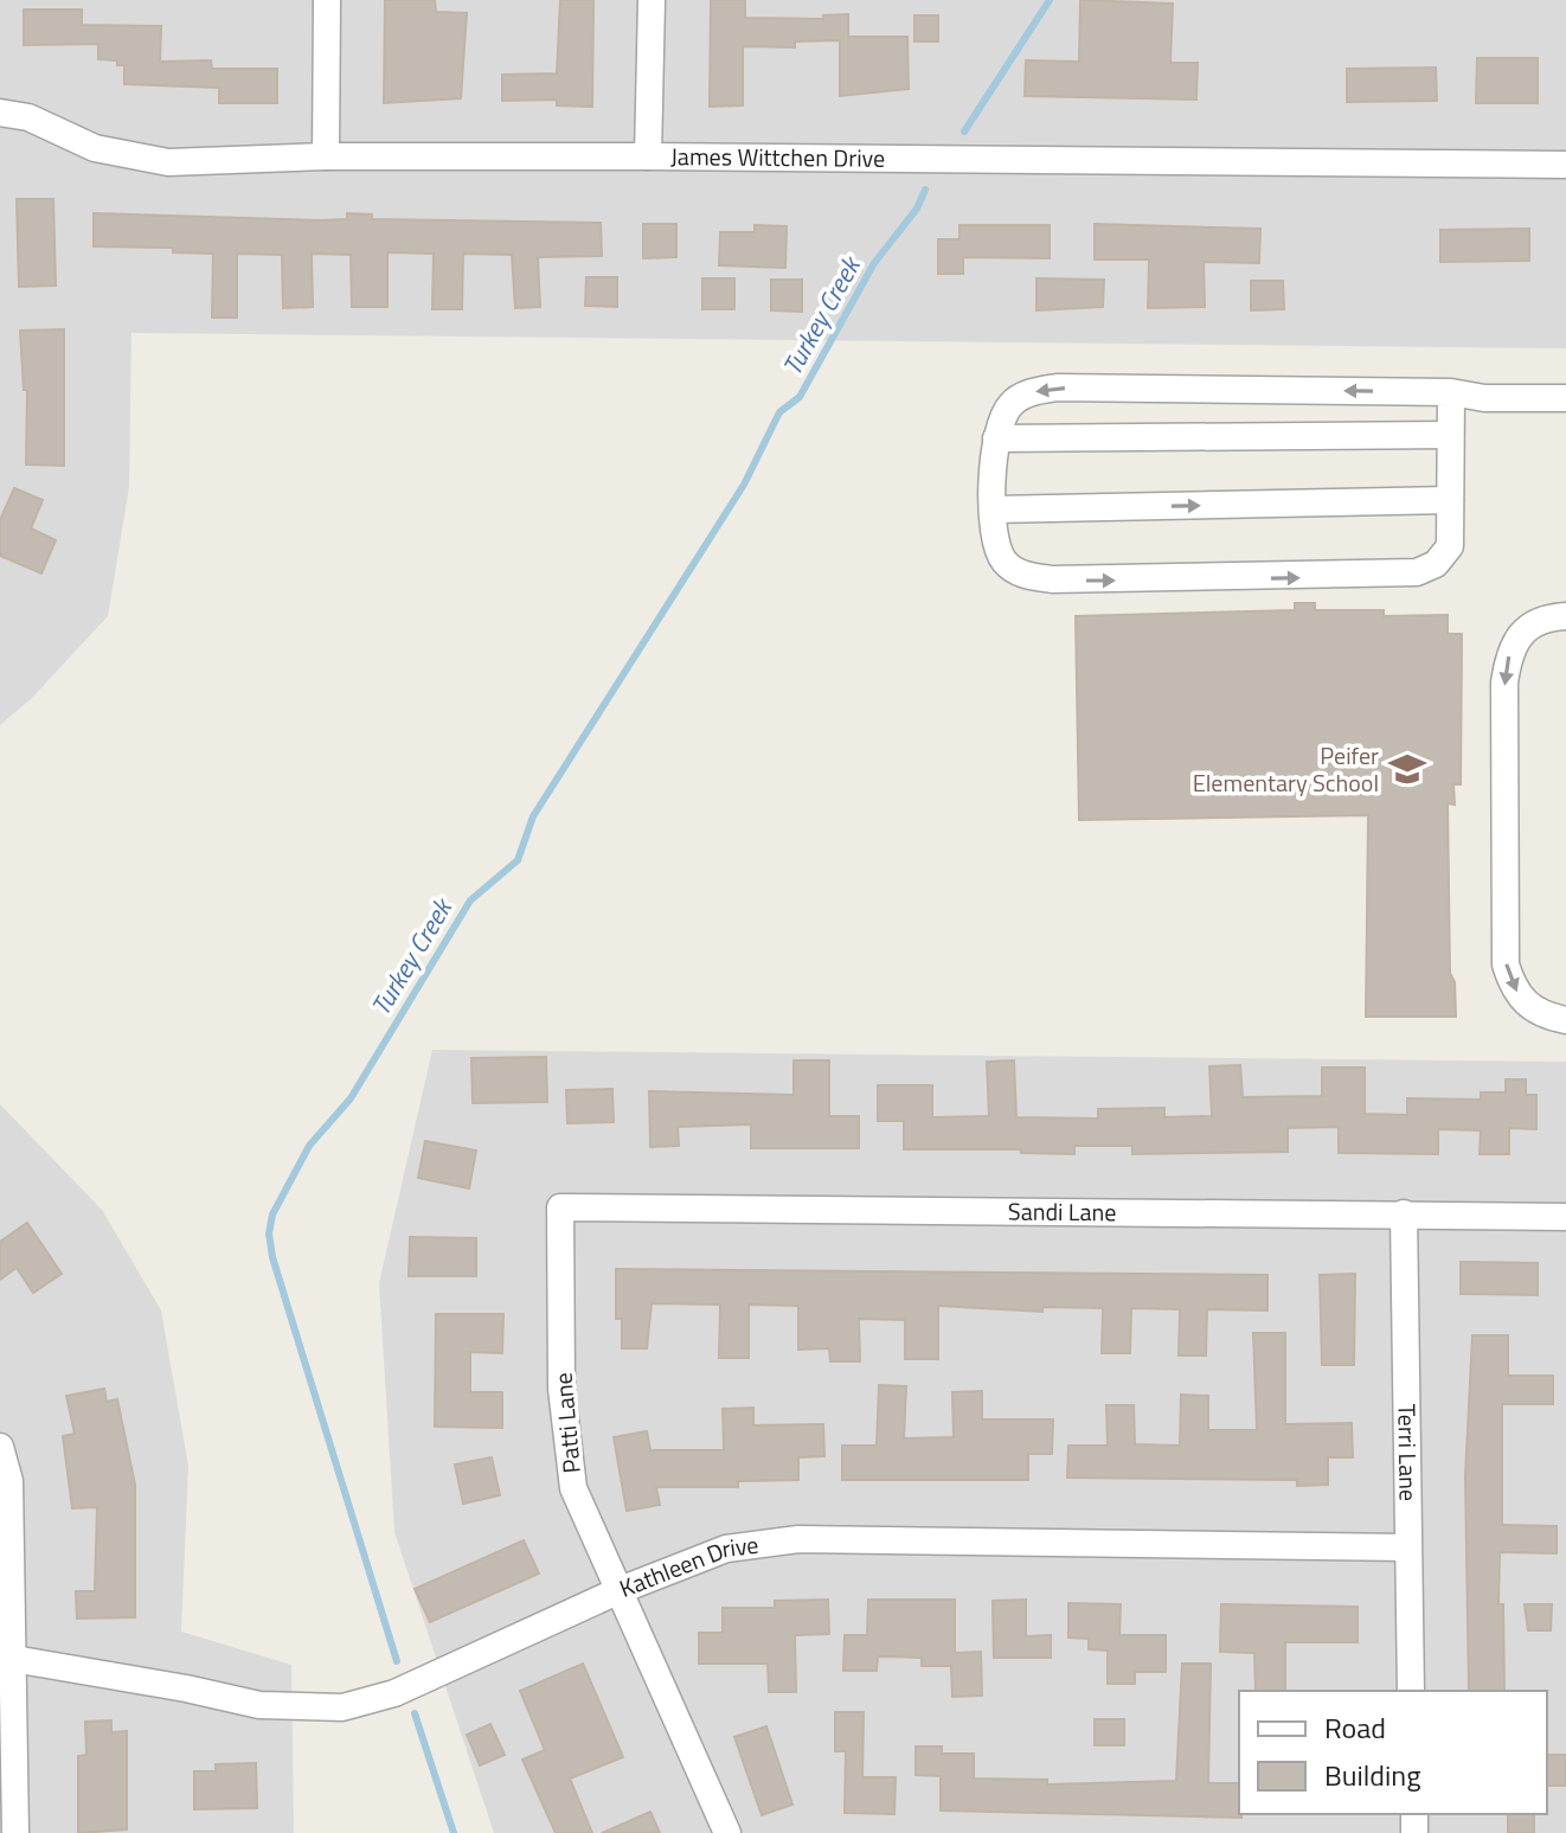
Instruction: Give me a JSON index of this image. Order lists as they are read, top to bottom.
{
  "streets": {
    "street": [
      "James Wittchen Drive",
      "Sandi Lane",
      "Patti Lane",
      "Terri Lane",
      "Kathleen Drive"
    ]
  },
  "crossings": [
    ["Sandi Lane", "Patti Lane"],
    ["Sandi Lane", "Terri Lane"],
    ["Patti Lane", "Kathleen Drive"],
    ["Terri Lane", "Kathleen Drive"]
  ],
  "water": ["Turkey Creek"],
  "places": {
    "school or university": ["Peifer Elementary School"]
  },
  "legend": ["Road", "Building"]
}
